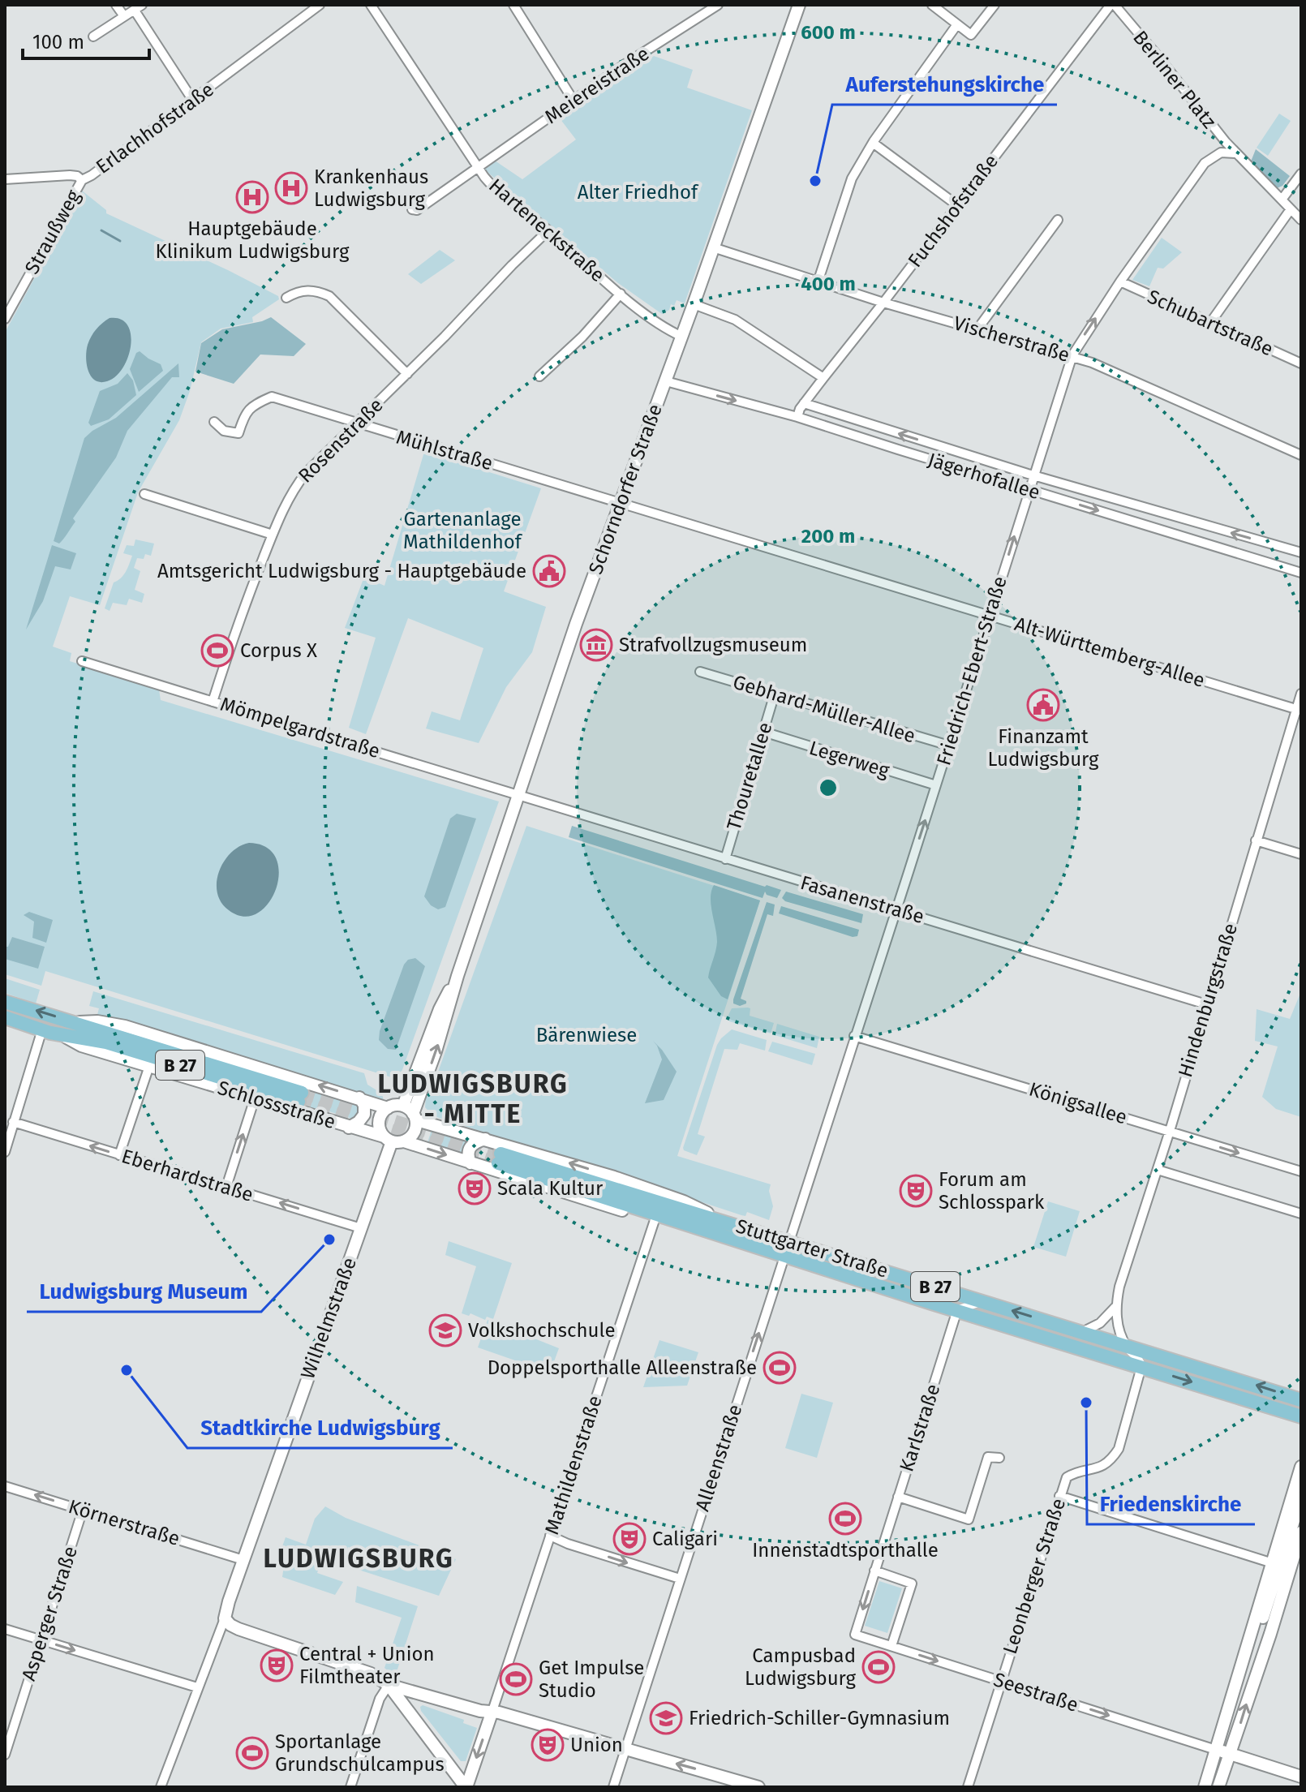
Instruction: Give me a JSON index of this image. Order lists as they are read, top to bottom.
{
  "streets": {
    "main road": [
      "Schorndorfer Straße",
      "B 27",
      "Schlossstraße",
      "Stuttgarter Straße",
      "Wilhelmstraße"
    ],
    "street": [
      "Berliner Platz",
      "Meiereistraße",
      "Erlachhofstraße",
      "Fuchshofstraße",
      "Harteneckstraße",
      "Straußweg",
      "Schubartstraße",
      "Vischerstraße",
      "Rosenstraße",
      "Mühlstraße",
      "Jägerhofallee",
      "Alt-Württemberg-Allee",
      "Friedrich-Ebert-Straße",
      "Gebhard-Müller-Allee",
      "Mömpelgardstraße",
      "Legerweg",
      "Thouretallee",
      "Fasanenstraße",
      "Hindenburgstraße",
      "Königsallee",
      "Eberhardstraße",
      "Karlstraße",
      "Alleenstraße",
      "Mathildenstraße",
      "Körnerstraße",
      "Leonberger Straße",
      "Asperger Straße",
      "Seestraße"
    ]
  },
  "crossings": [
    ["Berliner Platz", "Fuchshofstraße"],
    ["Berliner Platz", "Friedrich-Ebert-Straße"],
    ["Meiereistraße", "Harteneckstraße"],
    ["Erlachhofstraße", "Straußweg"],
    ["Fuchshofstraße", "Vischerstraße"],
    ["Fuchshofstraße", "Jägerhofallee"],
    ["Harteneckstraße", "Rosenstraße"],
    ["Harteneckstraße", "Schorndorfer Straße"],
    ["Schubartstraße", "Friedrich-Ebert-Straße"],
    ["Vischerstraße", "Schorndorfer Straße"],
    ["Vischerstraße", "Friedrich-Ebert-Straße"],
    ["Rosenstraße", "Mühlstraße"],
    ["Rosenstraße", "Mömpelgardstraße"],
    ["Mühlstraße", "Schorndorfer Straße"],
    ["Mühlstraße", "Alt-Württemberg-Allee"],
    ["Jägerhofallee", "Schorndorfer Straße"],
    ["Jägerhofallee", "Friedrich-Ebert-Straße"],
    ["Schorndorfer Straße", "Alt-Württemberg-Allee"],
    ["Schorndorfer Straße", "Mömpelgardstraße"],
    ["Schorndorfer Straße", "Fasanenstraße"],
    ["Schorndorfer Straße", "Schlossstraße"],
    ["Schorndorfer Straße", "Stuttgarter Straße"],
    ["Schorndorfer Straße", "Wilhelmstraße"],
    ["Alt-Württemberg-Allee", "Friedrich-Ebert-Straße"],
    ["Alt-Württemberg-Allee", "Hindenburgstraße"],
    ["Friedrich-Ebert-Straße", "Gebhard-Müller-Allee"],
    ["Friedrich-Ebert-Straße", "Legerweg"],
    ["Friedrich-Ebert-Straße", "Fasanenstraße"],
    ["Friedrich-Ebert-Straße", "Königsallee"],
    ["Friedrich-Ebert-Straße", "Stuttgarter Straße"],
    ["Friedrich-Ebert-Straße", "Alleenstraße"],
    ["Gebhard-Müller-Allee", "Thouretallee"],
    ["Mömpelgardstraße", "Fasanenstraße"],
    ["Legerweg", "Thouretallee"],
    ["Thouretallee", "Fasanenstraße"],
    ["Fasanenstraße", "Hindenburgstraße"],
    ["Hindenburgstraße", "Königsallee"],
    ["Hindenburgstraße", "Stuttgarter Straße"],
    ["Hindenburgstraße", "Leonberger Straße"],
    ["Schlossstraße", "Stuttgarter Straße"],
    ["Schlossstraße", "Wilhelmstraße"],
    ["Eberhardstraße", "Wilhelmstraße"],
    ["Stuttgarter Straße", "Wilhelmstraße"],
    ["Stuttgarter Straße", "Karlstraße"],
    ["Stuttgarter Straße", "Alleenstraße"],
    ["Stuttgarter Straße", "Mathildenstraße"],
    ["Stuttgarter Straße", "Leonberger Straße"],
    ["Wilhelmstraße", "Körnerstraße"],
    ["Karlstraße", "Seestraße"],
    ["Körnerstraße", "Asperger Straße"],
    ["Leonberger Straße", "Seestraße"]
  ],
  "one_way": ["Eberhardstraße", "Alleenstraße", "Seestraße"],
  "districts": ["LUDWIGSBURG - MITTE", "LUDWIGSBURG"],
  "parks": ["Alter Friedhof", "Gartenanlage Mathildenhof", "Bärenwiese"],
  "places": {
    "other": [
      "Auferstehungskirche",
      "Ludwigsburg Museum",
      "Stadtkirche Ludwigsburg",
      "Friedenskirche"
    ],
    "hospital": ["Krankenhaus Ludwigsburg", "Hauptgebäude Klinikum Ludwigsburg"],
    "public building": ["Amtsgericht Ludwigsburg - Hauptgebäude", "Finanzamt Ludwigsburg"],
    "museum": ["Strafvollzugsmuseum"],
    "sports": [
      "Corpus X",
      "Doppelsporthalle Alleenstraße",
      "Innenstadtsporthalle",
      "Campusbad Ludwigsburg",
      "Get Impulse Studio",
      "Sportanlage Grundschulcampus"
    ],
    "theatre": [
      "Scala Kultur",
      "Forum am Schlosspark",
      "Caligari",
      "Central + Union Filmtheater",
      "Union"
    ],
    "school or university": ["Volkshochschule", "Friedrich-Schiller-Gymnasium"]
  },
  "scale_bar": "100 m",
  "rings": ["600 m", "400 m", "200 m"]
}
